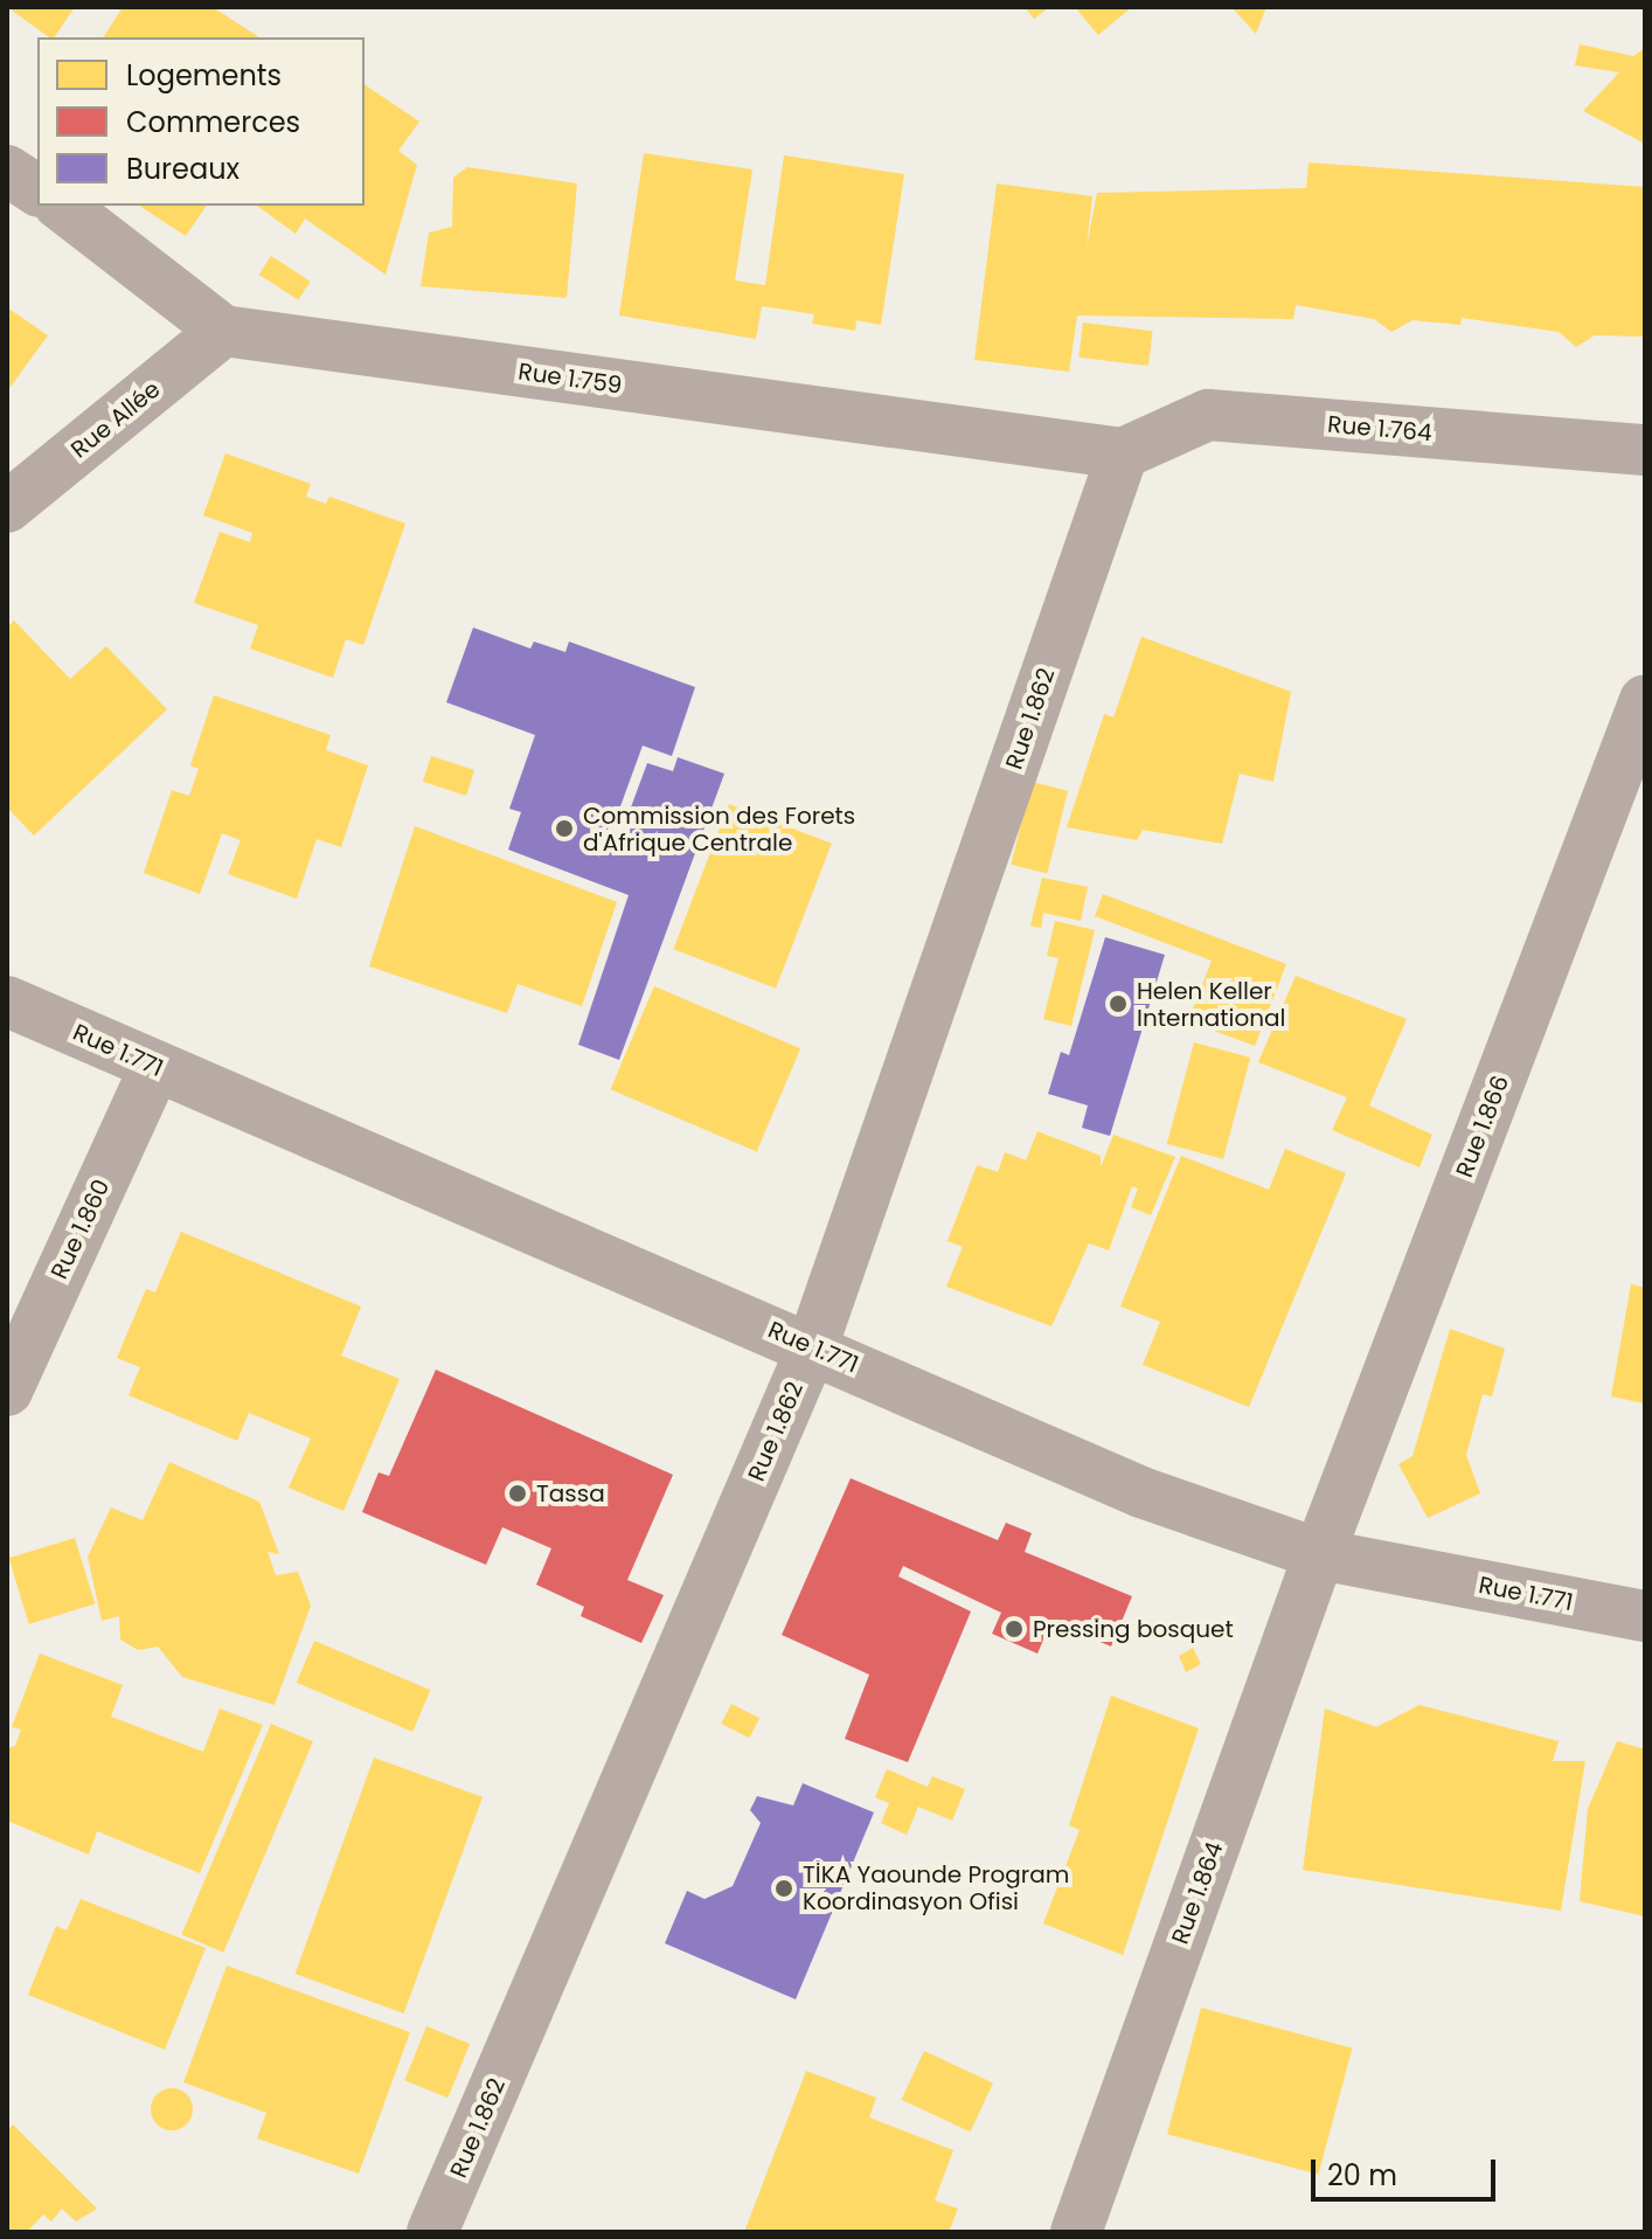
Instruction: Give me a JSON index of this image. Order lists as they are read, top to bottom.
{
  "streets": {
    "street": [
      "Rue 1.759",
      "Rue Allée",
      "Rue 1.764",
      "Rue 1.862",
      "Rue 1.771",
      "Rue 1.866",
      "Rue 1.860",
      "Rue 1.864"
    ]
  },
  "crossings": [
    ["Rue 1.759", "Rue Allée"],
    ["Rue 1.759", "Rue 1.764"],
    ["Rue 1.759", "Rue 1.862"],
    ["Rue 1.764", "Rue 1.862"],
    ["Rue 1.862", "Rue 1.771"],
    ["Rue 1.771", "Rue 1.866"],
    ["Rue 1.771", "Rue 1.860"],
    ["Rue 1.771", "Rue 1.864"],
    ["Rue 1.866", "Rue 1.864"]
  ],
  "places": [
    "Commission des Forets d'Afrique Centrale",
    "Helen Keller International",
    "Tassa",
    "Pressing bosquet",
    "TİKA Yaounde Program Koordinasyon Ofisi"
  ],
  "legend": ["Logements", "Commerces", "Bureaux"],
  "scale_bar": "20 m"
}
